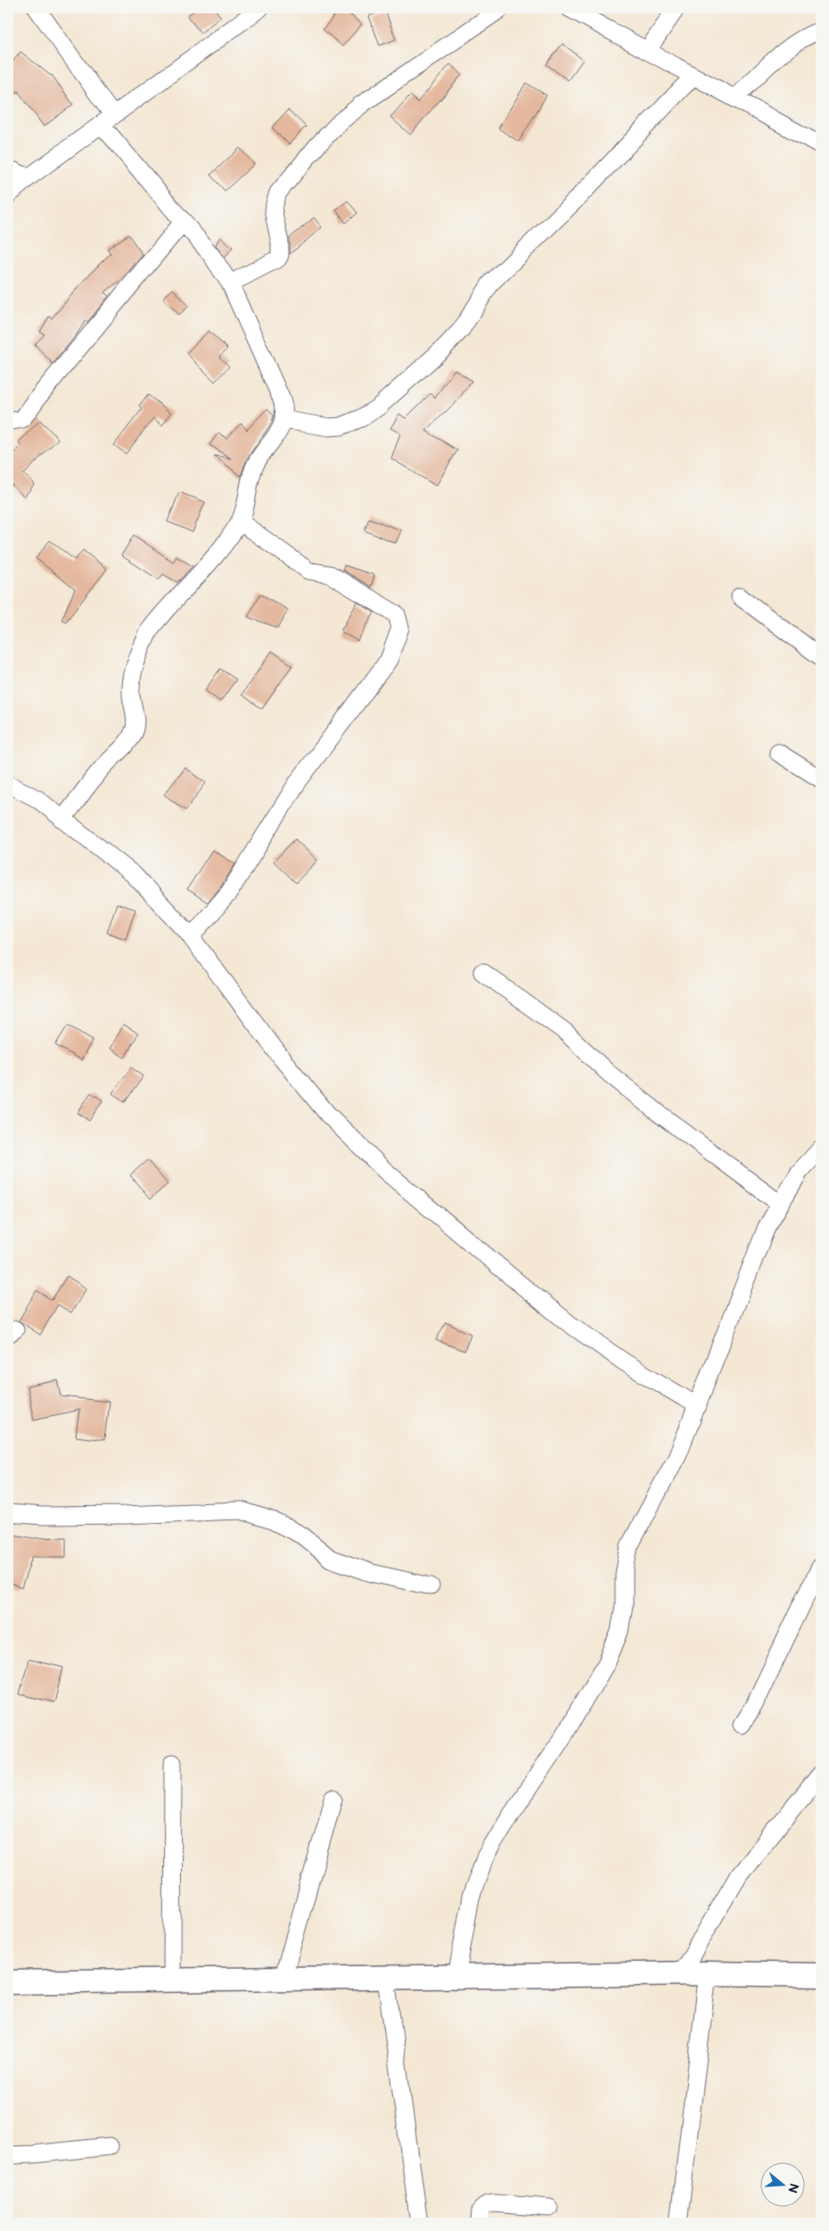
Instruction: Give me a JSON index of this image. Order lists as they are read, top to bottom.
{
  "north": "right"
}
